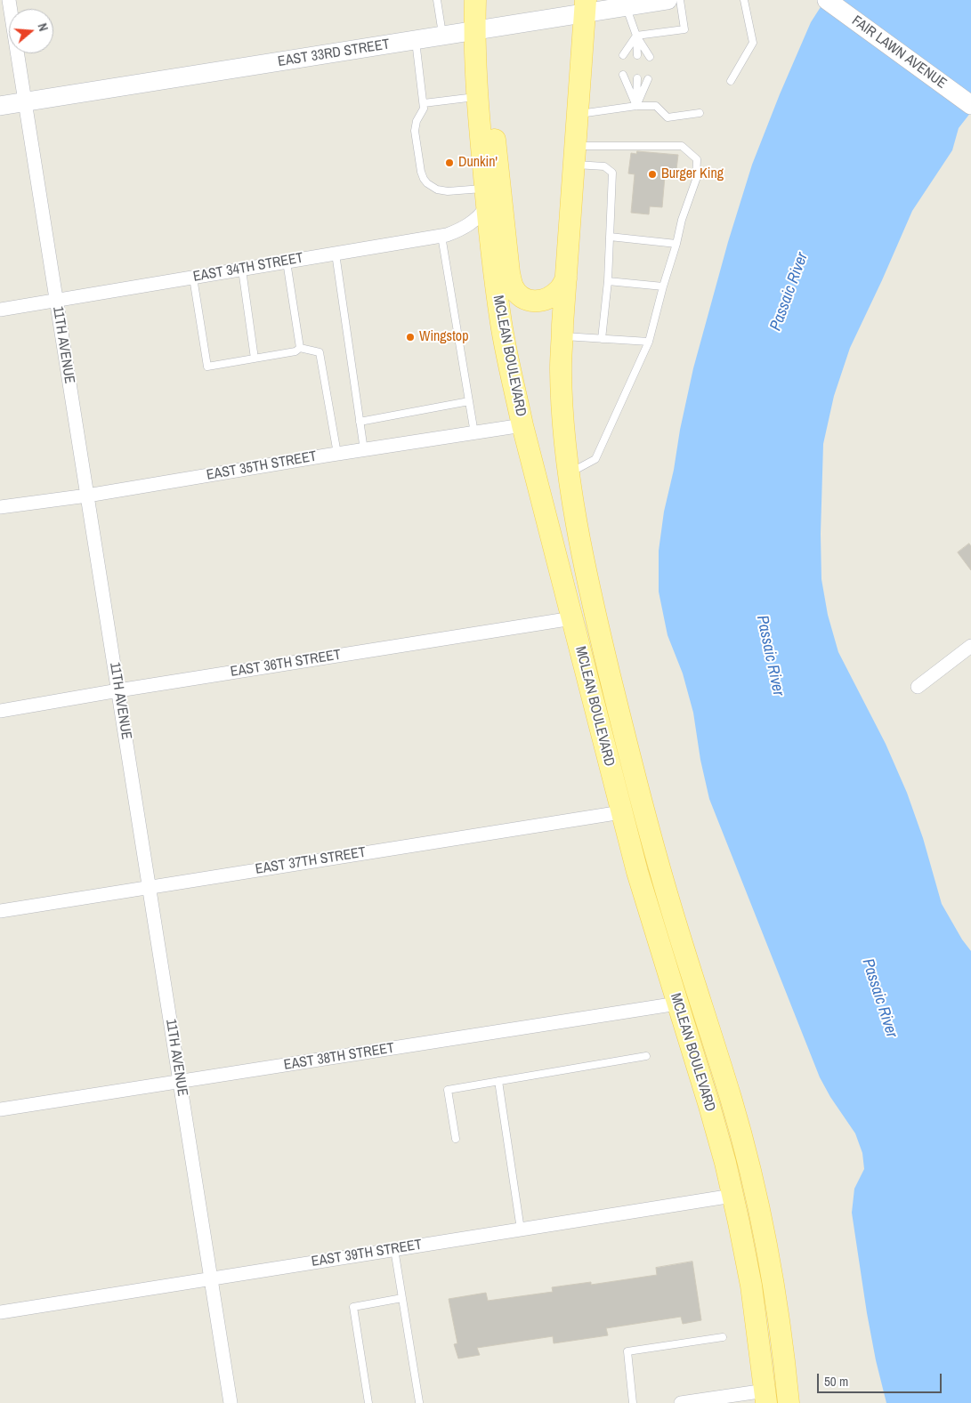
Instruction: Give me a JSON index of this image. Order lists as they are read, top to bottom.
{
  "streets": {
    "main road": ["FAIR LAWN AVENUE", "EAST 33RD STREET", "MCLEAN BOULEVARD"],
    "street": [
      "EAST 34TH STREET",
      "11TH AVENUE",
      "EAST 35TH STREET",
      "EAST 36TH STREET",
      "EAST 37TH STREET",
      "EAST 38TH STREET",
      "EAST 39TH STREET"
    ]
  },
  "crossings": [
    ["EAST 33RD STREET", "11TH AVENUE"],
    ["EAST 33RD STREET", "MCLEAN BOULEVARD"],
    ["EAST 34TH STREET", "11TH AVENUE"],
    ["EAST 34TH STREET", "MCLEAN BOULEVARD"],
    ["11TH AVENUE", "EAST 35TH STREET"],
    ["11TH AVENUE", "EAST 36TH STREET"],
    ["11TH AVENUE", "EAST 37TH STREET"],
    ["11TH AVENUE", "EAST 38TH STREET"],
    ["11TH AVENUE", "EAST 39TH STREET"],
    ["MCLEAN BOULEVARD", "EAST 35TH STREET"],
    ["MCLEAN BOULEVARD", "EAST 36TH STREET"],
    ["MCLEAN BOULEVARD", "EAST 37TH STREET"],
    ["MCLEAN BOULEVARD", "EAST 38TH STREET"],
    ["MCLEAN BOULEVARD", "EAST 39TH STREET"]
  ],
  "water": ["Passaic River"],
  "places": ["Dunkin'", "Burger King", "Wingstop"],
  "scale_bar": "50 m",
  "north": "right"
}
